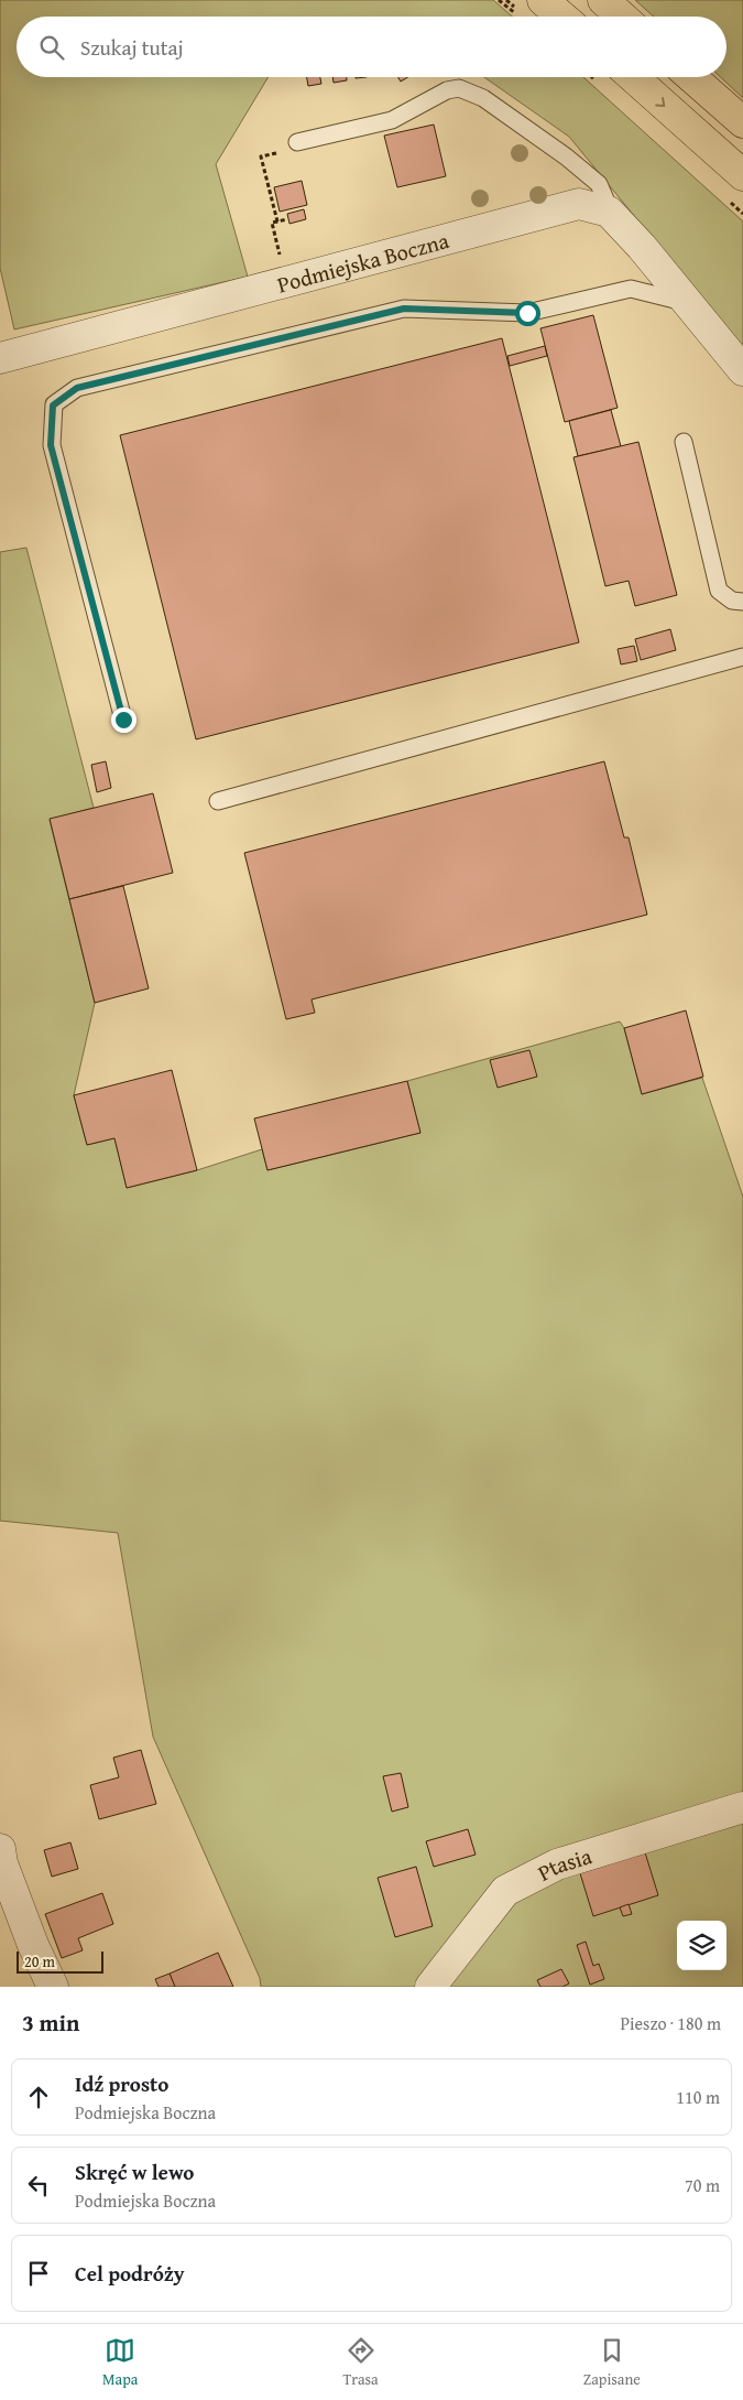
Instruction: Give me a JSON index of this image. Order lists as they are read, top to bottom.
{
  "streets": {
    "street": ["Podmiejska Boczna", "Ptasia"]
  },
  "scale_bar": "20 m",
  "page": {
    "search": "Szukaj tutaj",
    "scale": "20 m",
    "heading": ["3 min", "Pieszo · 180 m"],
    "list": [
      ["Idź prosto", "Podmiejska Boczna", "110 m"],
      ["Skręć w lewo", "Podmiejska Boczna", "70 m"],
      "Cel podróży"
    ],
    "nav": ["Mapa", "Trasa", "Zapisane"]
  }
}
